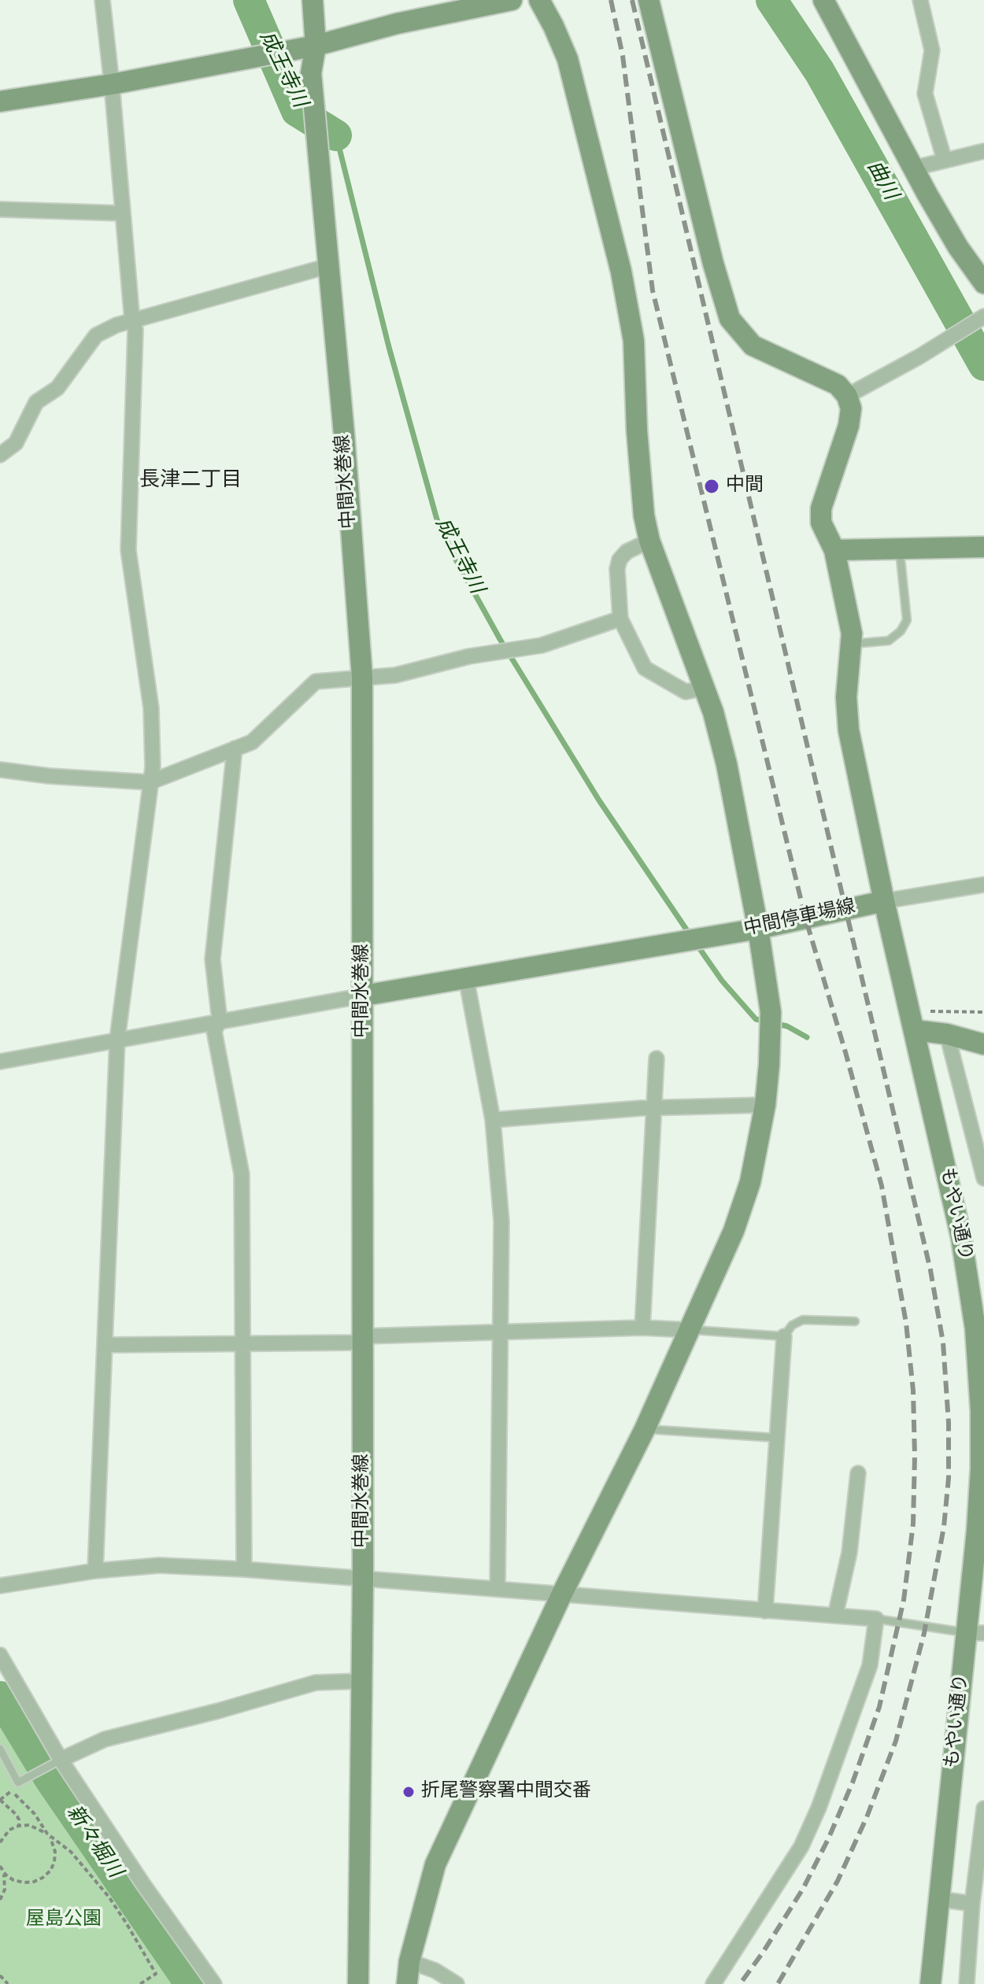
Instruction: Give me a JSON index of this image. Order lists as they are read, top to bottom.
{
  "streets": {
    "street": ["中間水巻線", "中間停車場線", "もやい通り"]
  },
  "crossings": [
    ["中間水巻線", "中間停車場線"],
    ["中間停車場線", "もやい通り"]
  ],
  "districts": ["長津二丁目"],
  "water": ["成王寺川", "曲川", "新々堀川"],
  "parks": ["屋島公園"],
  "places": ["中間", "折尾警察署中間交番"]
}
